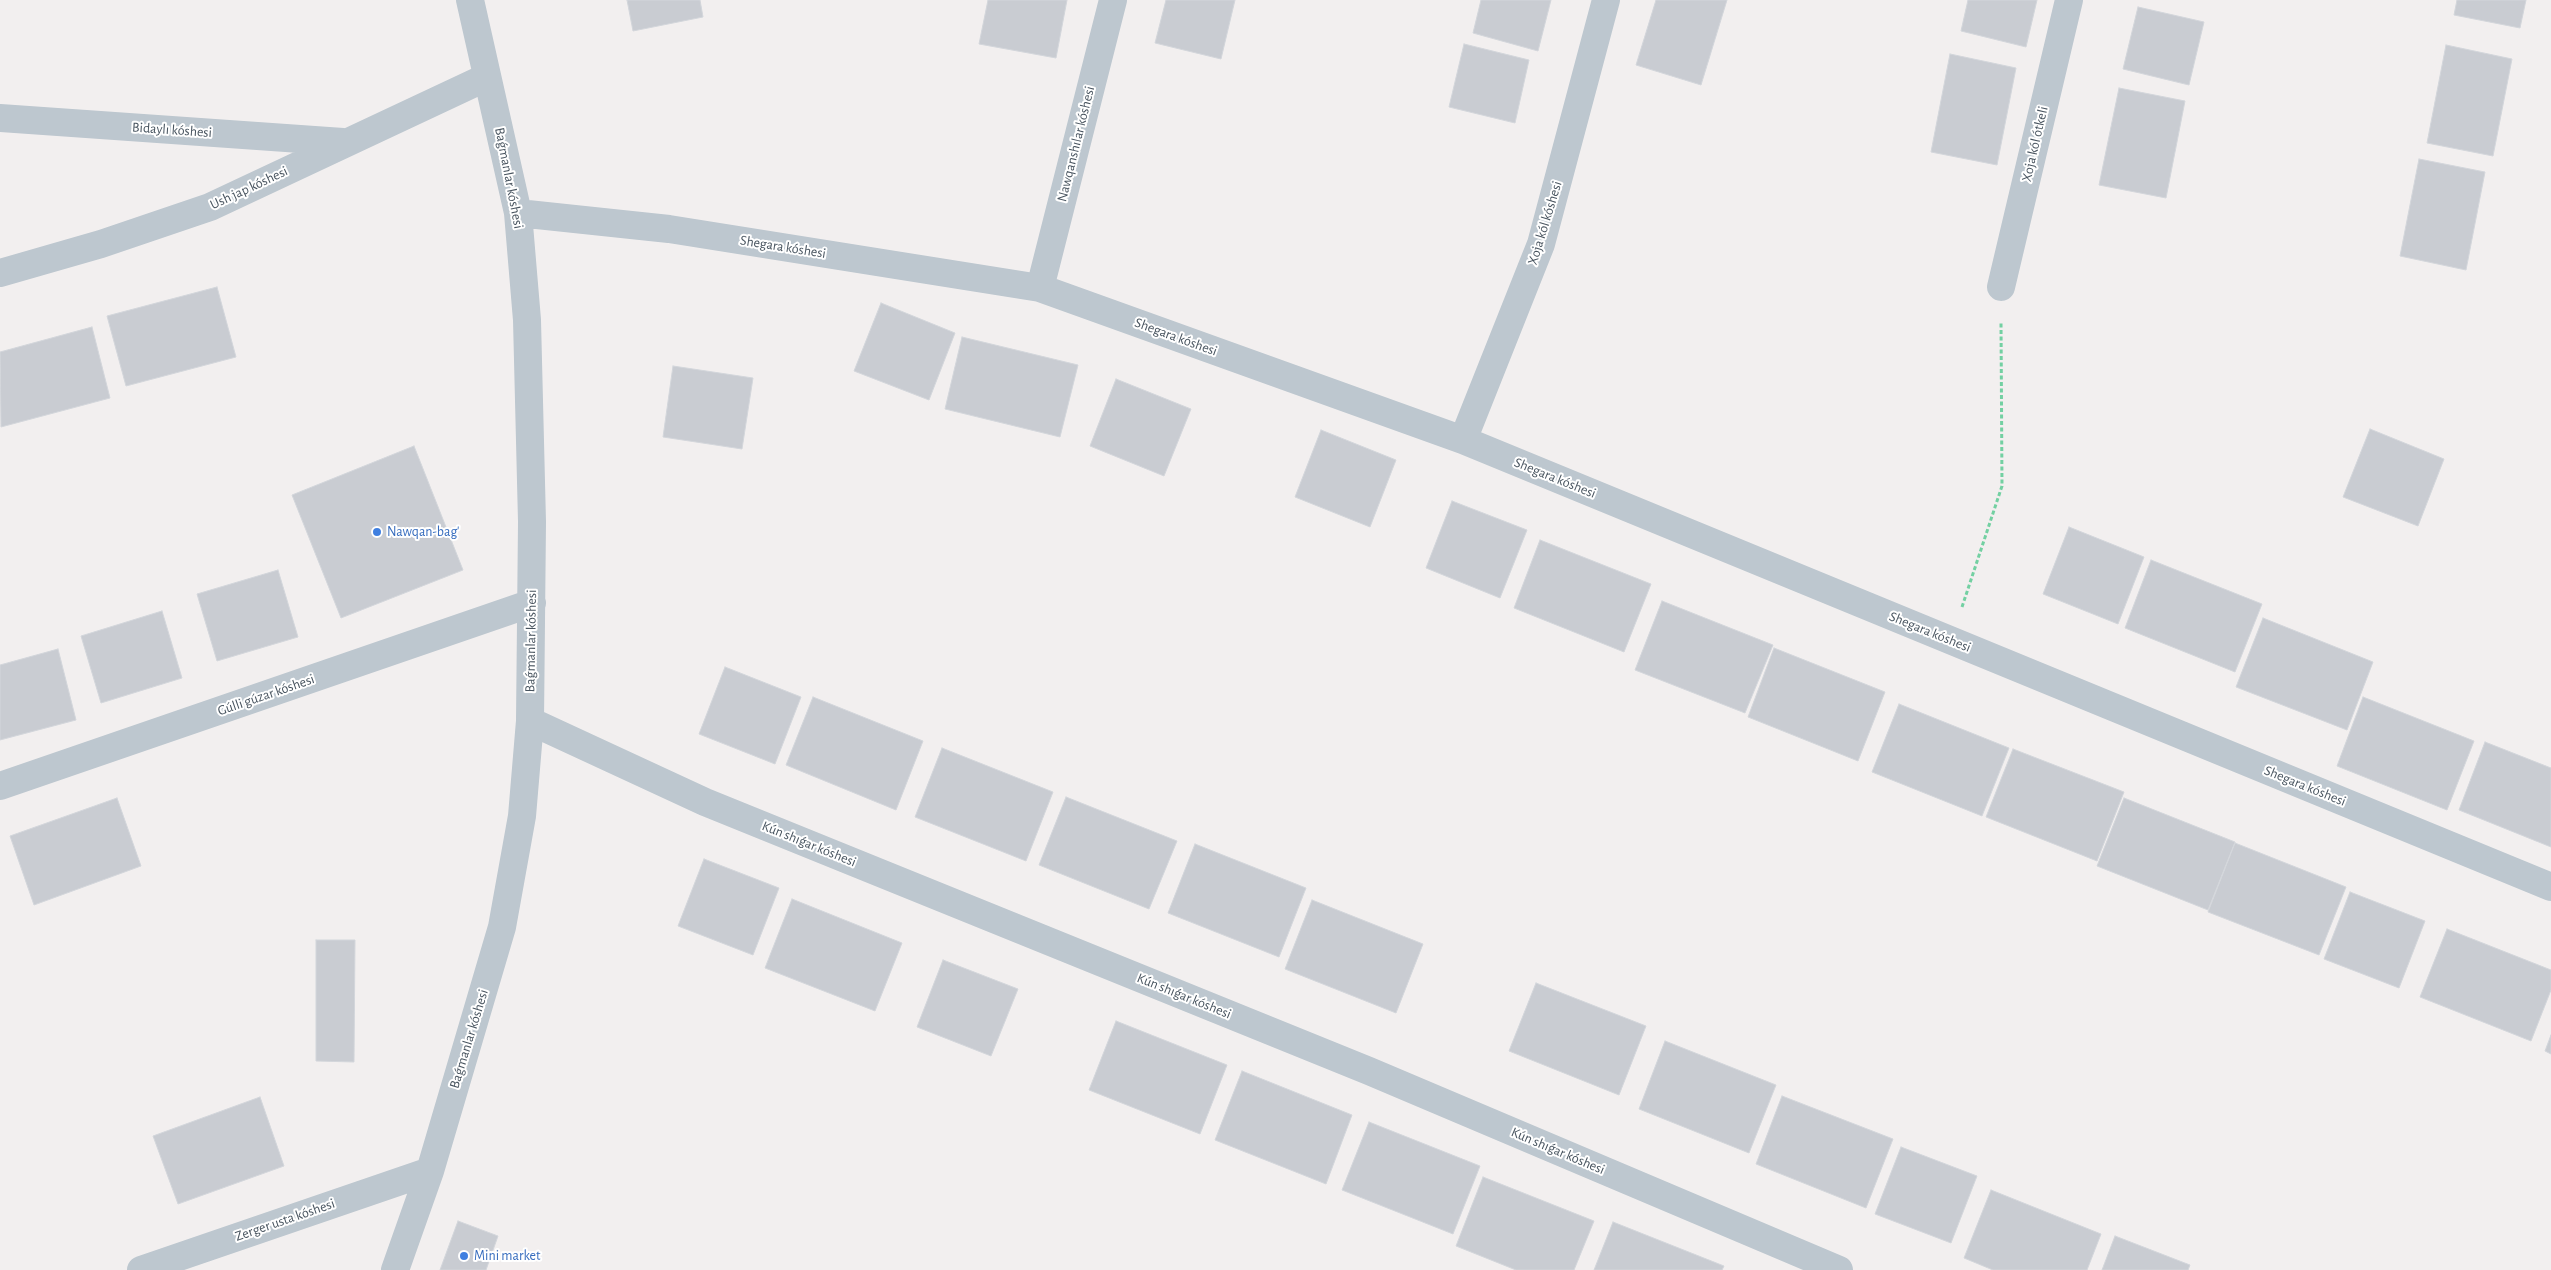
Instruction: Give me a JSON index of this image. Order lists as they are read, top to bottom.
{
  "streets": {
    "street": [
      "Bidaylı kóshesi",
      "Nawqanshılar kóshesi",
      "Xoja kól ótkeli",
      "Baǵmanlar kóshesi",
      "Ush jap kóshesi",
      "Xoja kól kóshesi",
      "Shegara kóshesi",
      "Gúlli gúzar kóshesi",
      "Kún shıǵar kóshesi",
      "Zerger usta kóshesi"
    ]
  },
  "crossings": [
    ["Bidaylı kóshesi", "Ush jap kóshesi"],
    ["Nawqanshılar kóshesi", "Shegara kóshesi"],
    ["Baǵmanlar kóshesi", "Ush jap kóshesi"],
    ["Baǵmanlar kóshesi", "Shegara kóshesi"],
    ["Baǵmanlar kóshesi", "Gúlli gúzar kóshesi"],
    ["Baǵmanlar kóshesi", "Kún shıǵar kóshesi"],
    ["Baǵmanlar kóshesi", "Zerger usta kóshesi"],
    ["Xoja kól kóshesi", "Shegara kóshesi"]
  ],
  "places": ["Nawqan-bag'", "Mini market"]
}
